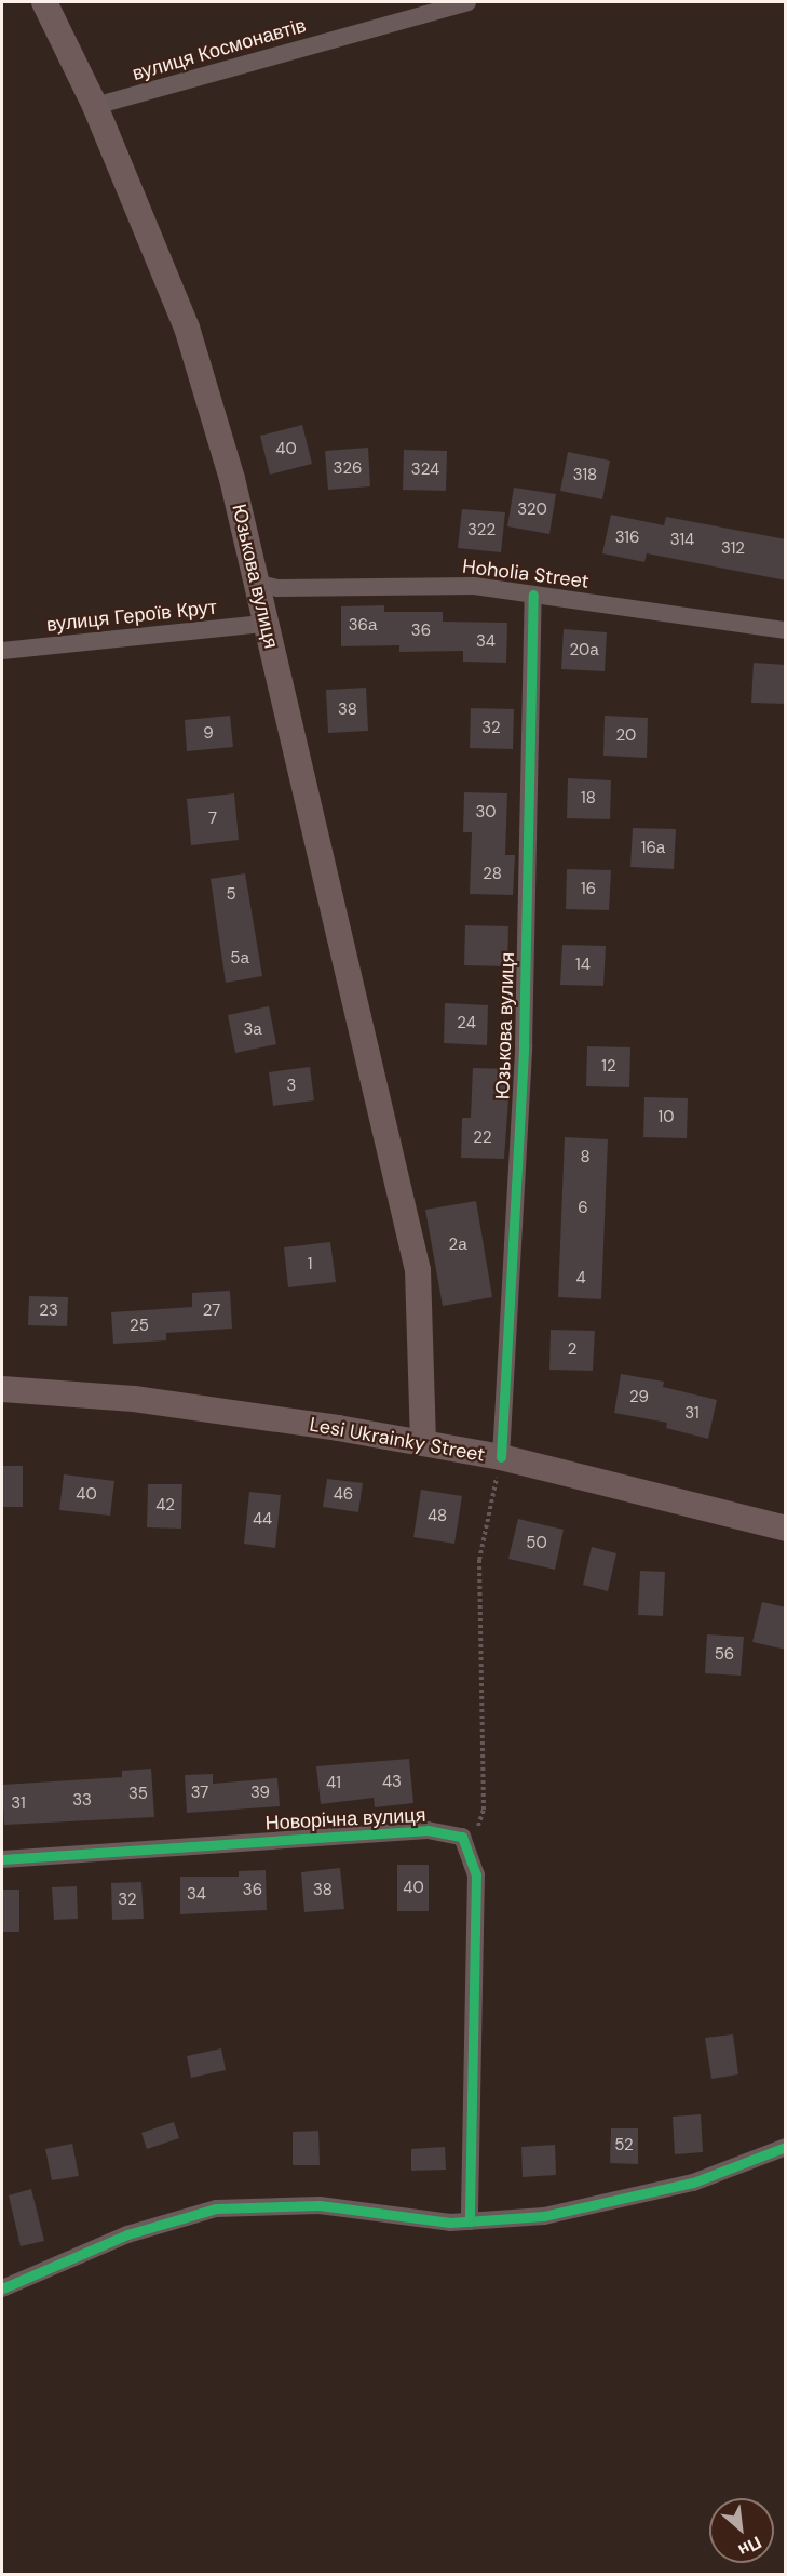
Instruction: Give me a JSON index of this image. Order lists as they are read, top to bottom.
{
  "streets": {
    "main road": ["Юзькова вулиця", "Lesi Ukrainky Street"],
    "street": [
      "вулиця Космонавтів",
      "Hoholia Street",
      "вулиця Героїв Крут",
      "Новорічна вулиця"
    ]
  },
  "crossings": [
    ["вулиця Космонавтів", "Юзькова вулиця"],
    ["Hoholia Street", "Юзькова вулиця"],
    ["Юзькова вулиця", "вулиця Героїв Крут"],
    ["Юзькова вулиця", "Lesi Ukrainky Street"]
  ],
  "house_numbers": [
    "40",
    "326",
    "324",
    "318",
    "320",
    "322",
    "316",
    "314",
    "312",
    "36а",
    "36",
    "34",
    "20а",
    "38",
    "32",
    "9",
    "20",
    "18",
    "30",
    "7",
    "16а",
    "28",
    "16",
    "5",
    "5а",
    "14",
    "24",
    "3а",
    "12",
    "3",
    "10",
    "22",
    "8",
    "6",
    "2а",
    "1",
    "4",
    "23",
    "27",
    "25",
    "2",
    "29",
    "31",
    "40",
    "46",
    "42",
    "48",
    "44",
    "50",
    "56",
    "43",
    "41",
    "37",
    "39",
    "35",
    "33",
    "31",
    "40",
    "36",
    "38",
    "34",
    "32",
    "52"
  ],
  "north": "bottom right"
}
